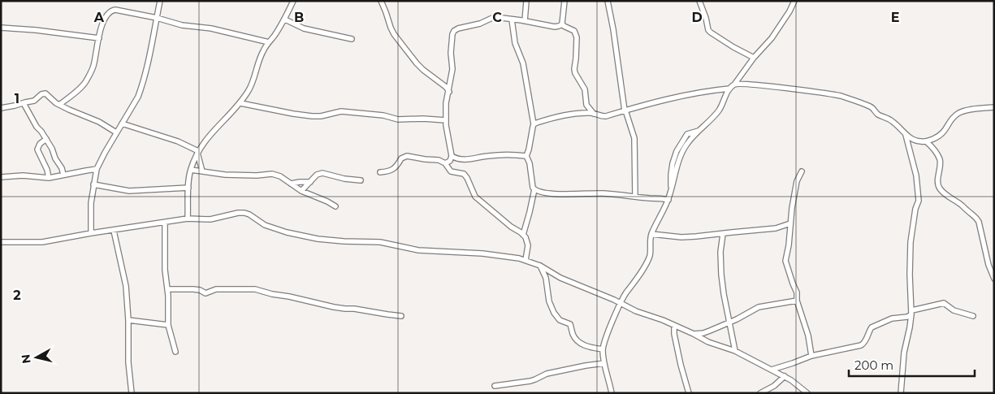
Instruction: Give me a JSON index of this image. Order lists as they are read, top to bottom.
{
  "scale_bar": "200 m",
  "north": "left",
  "grid": {
    "columns": [
      "A",
      "B",
      "C",
      "D",
      "E"
    ],
    "rows": ["1", "2"]
  }
}
